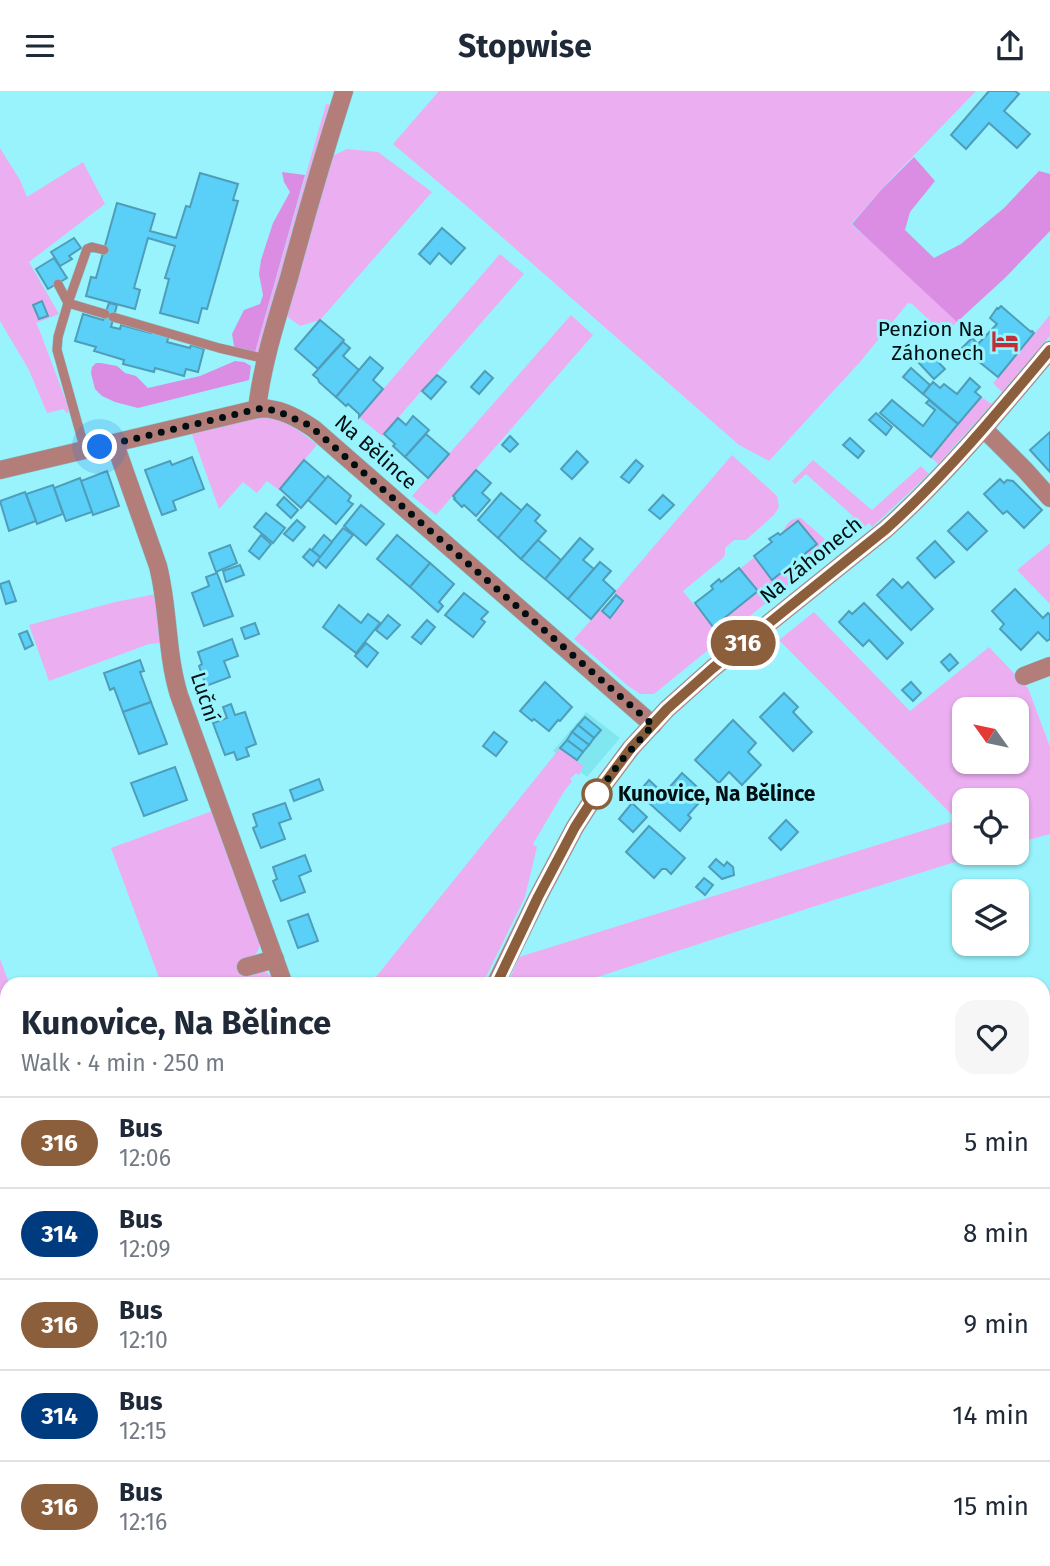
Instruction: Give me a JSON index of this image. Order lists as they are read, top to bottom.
{
  "streets": {
    "street": ["Na Bělince", "Na Záhonech", "Luční"]
  },
  "crossings": [
    ["Na Bělince", "Na Záhonech"],
    ["Na Bělince", "Luční"]
  ],
  "places": {
    "hotel": ["Penzion Na Záhonech"],
    "other": ["Kunovice, Na Bělince"]
  },
  "lines": ["bus line 316"],
  "north": "top left",
  "page": {
    "header": "Stopwise",
    "on_map": "316",
    "heading": ["Kunovice, Na Bělince", "Walk · 4 min · 250 m"],
    "list": [
      {
        "mark": "316",
        "name": "Bus",
        "note": "12:06",
        "value": "5 min"
      },
      {
        "mark": "314",
        "name": "Bus",
        "note": "12:09",
        "value": "8 min"
      },
      {
        "mark": "316",
        "name": "Bus",
        "note": "12:10",
        "value": "9 min"
      },
      {
        "mark": "314",
        "name": "Bus",
        "note": "12:15",
        "value": "14 min"
      },
      {
        "mark": "316",
        "name": "Bus",
        "note": "12:16",
        "value": "15 min"
      }
    ]
  }
}
